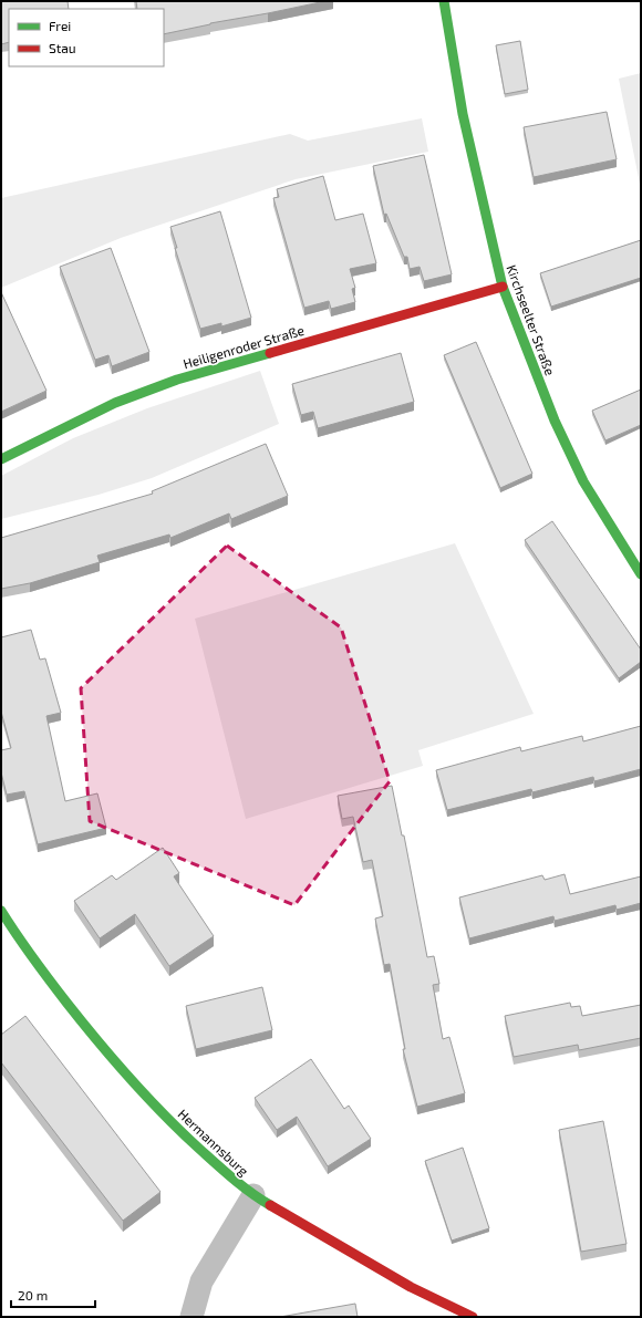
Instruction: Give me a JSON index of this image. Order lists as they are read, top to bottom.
{
  "streets": {
    "street": ["Kirchseelter Straße", "Heiligenroder Straße", "Hermannsburg"]
  },
  "crossings": [
    ["Kirchseelter Straße", "Heiligenroder Straße"]
  ],
  "legend": ["Frei", "Stau"],
  "scale_bar": "20 m"
}
